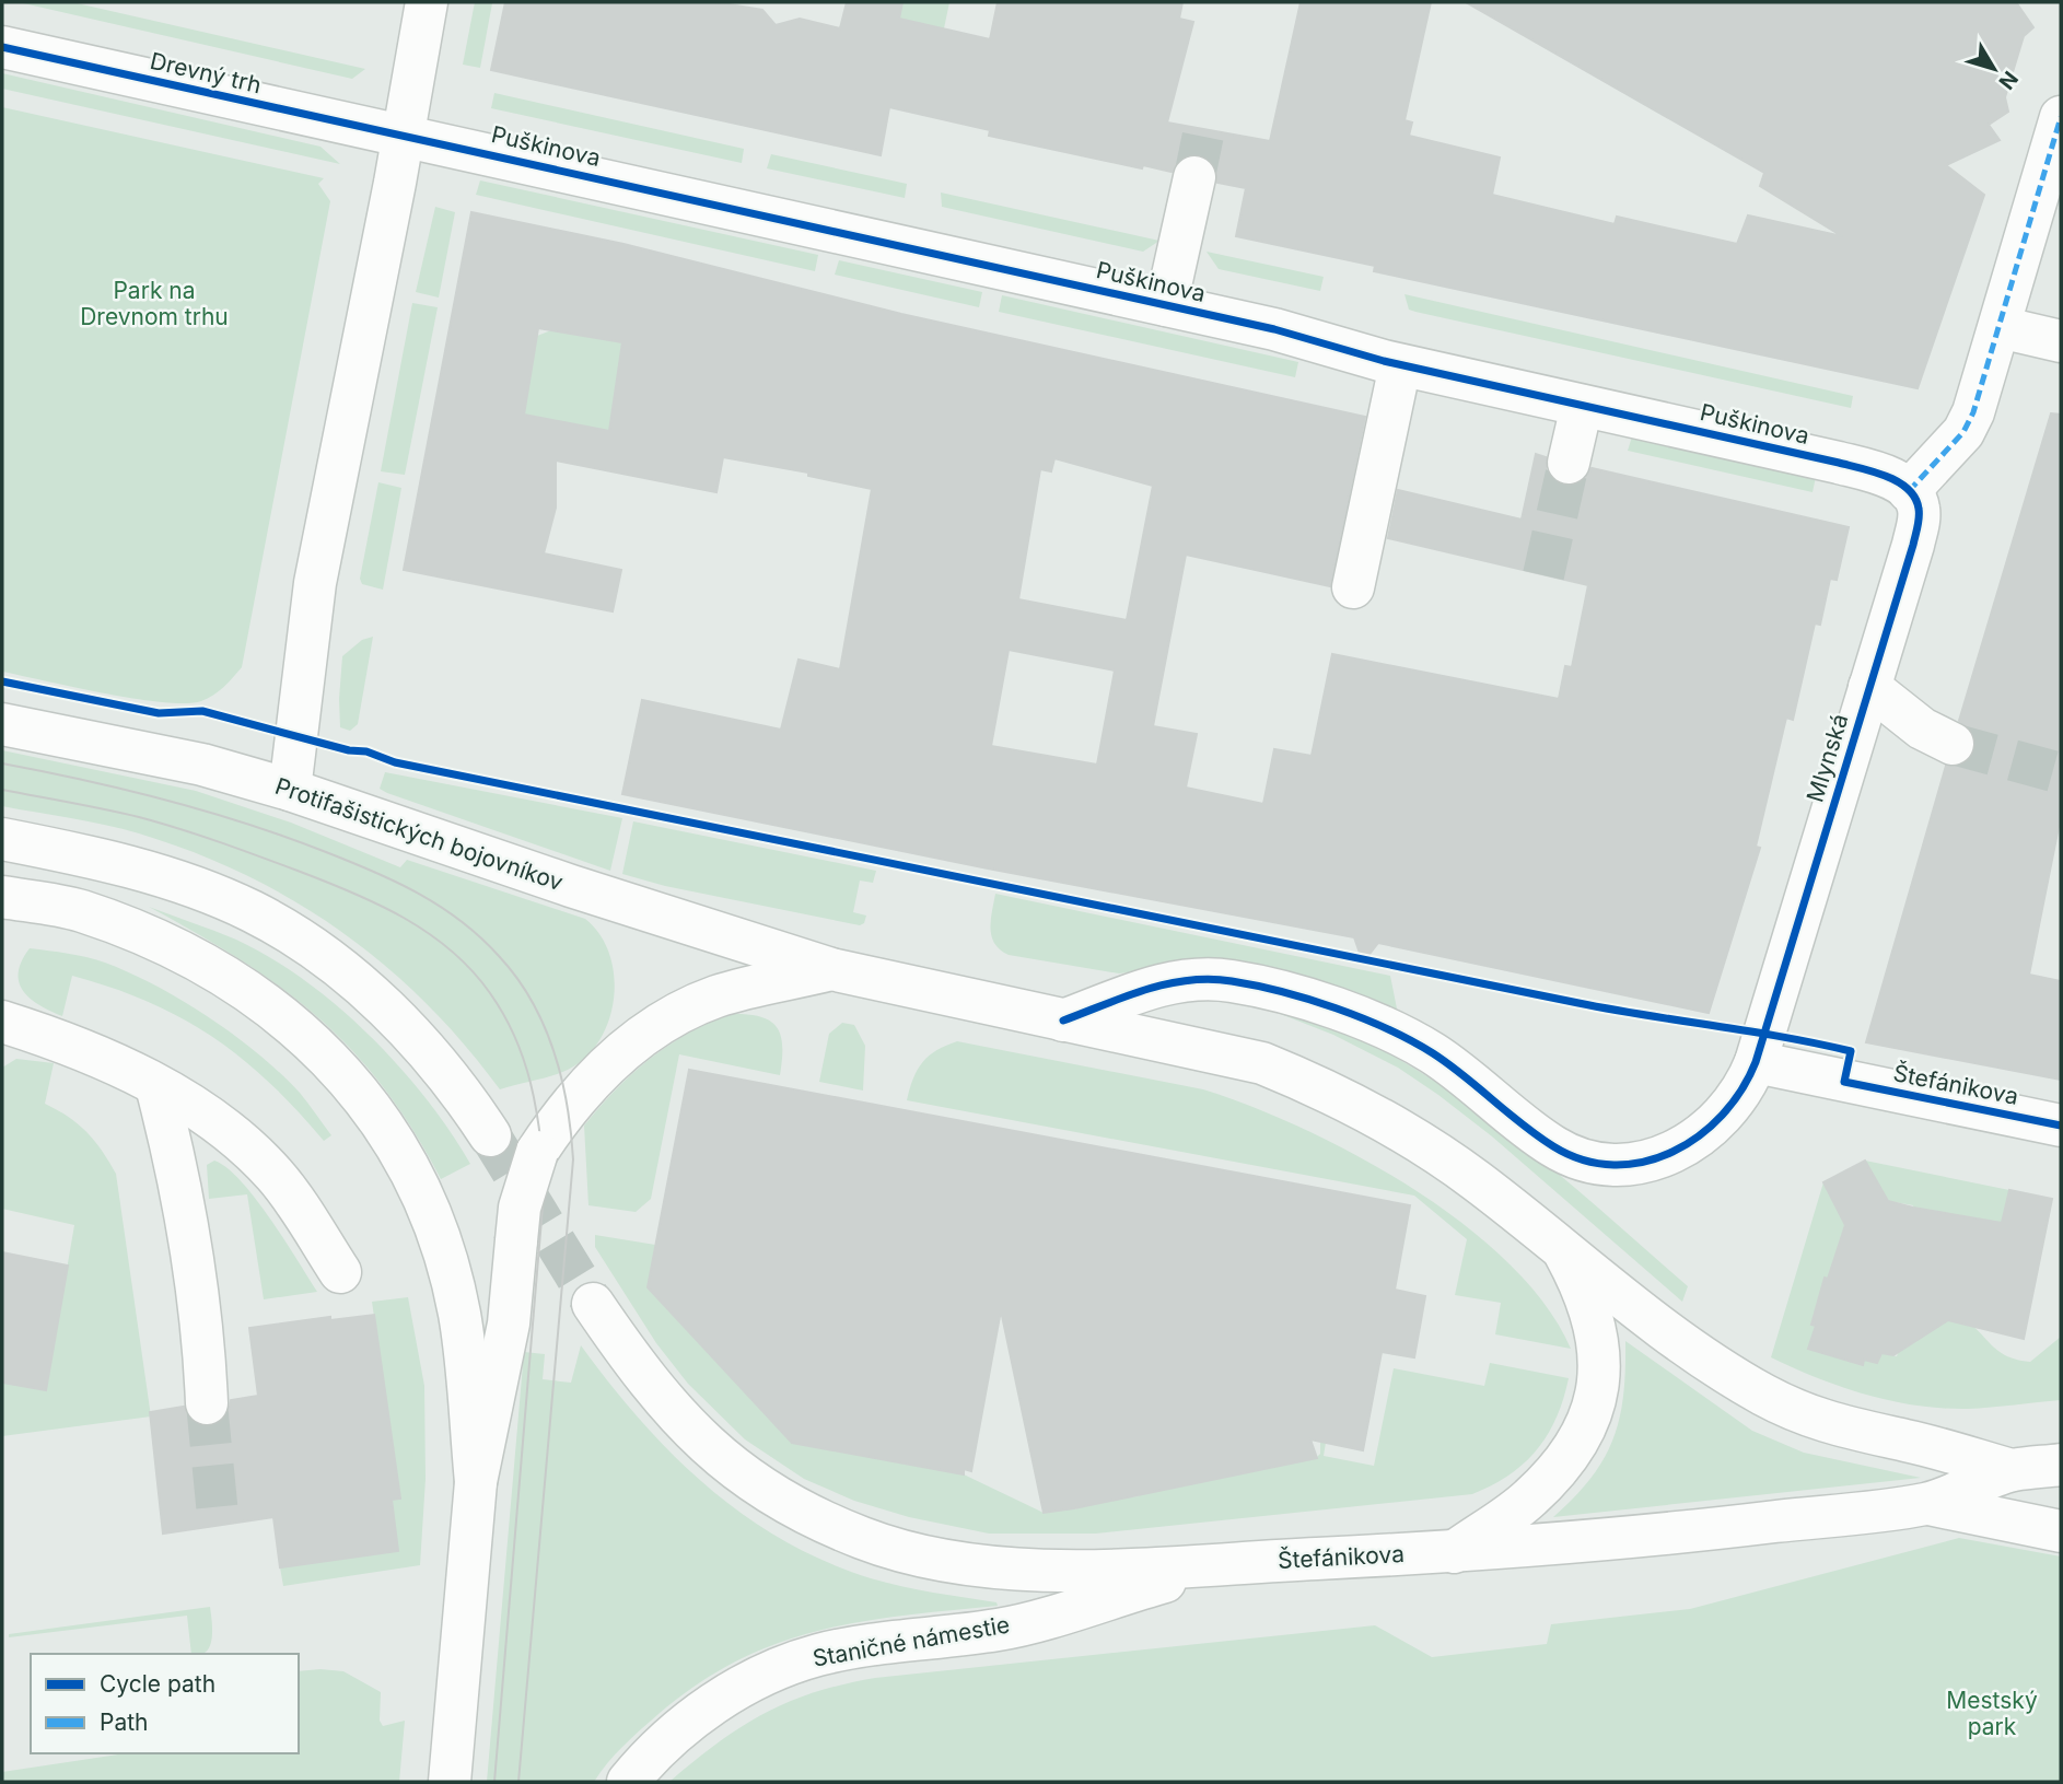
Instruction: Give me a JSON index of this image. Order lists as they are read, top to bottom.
{
  "streets": {
    "street": [
      "Drevný trh",
      "Puškinova",
      "Mlynská",
      "Protifašistických bojovníkov",
      "Štefánikova",
      "Staničné námestie"
    ]
  },
  "crossings": [
    ["Drevný trh", "Puškinova"],
    ["Puškinova", "Mlynská"],
    ["Mlynská", "Štefánikova"],
    ["Protifašistických bojovníkov", "Štefánikova"],
    ["Štefánikova", "Staničné námestie"]
  ],
  "parks": ["Park na Drevnom trhu", "Mestský park"],
  "legend": ["Cycle path", "Path"],
  "north": "bottom right"
}
